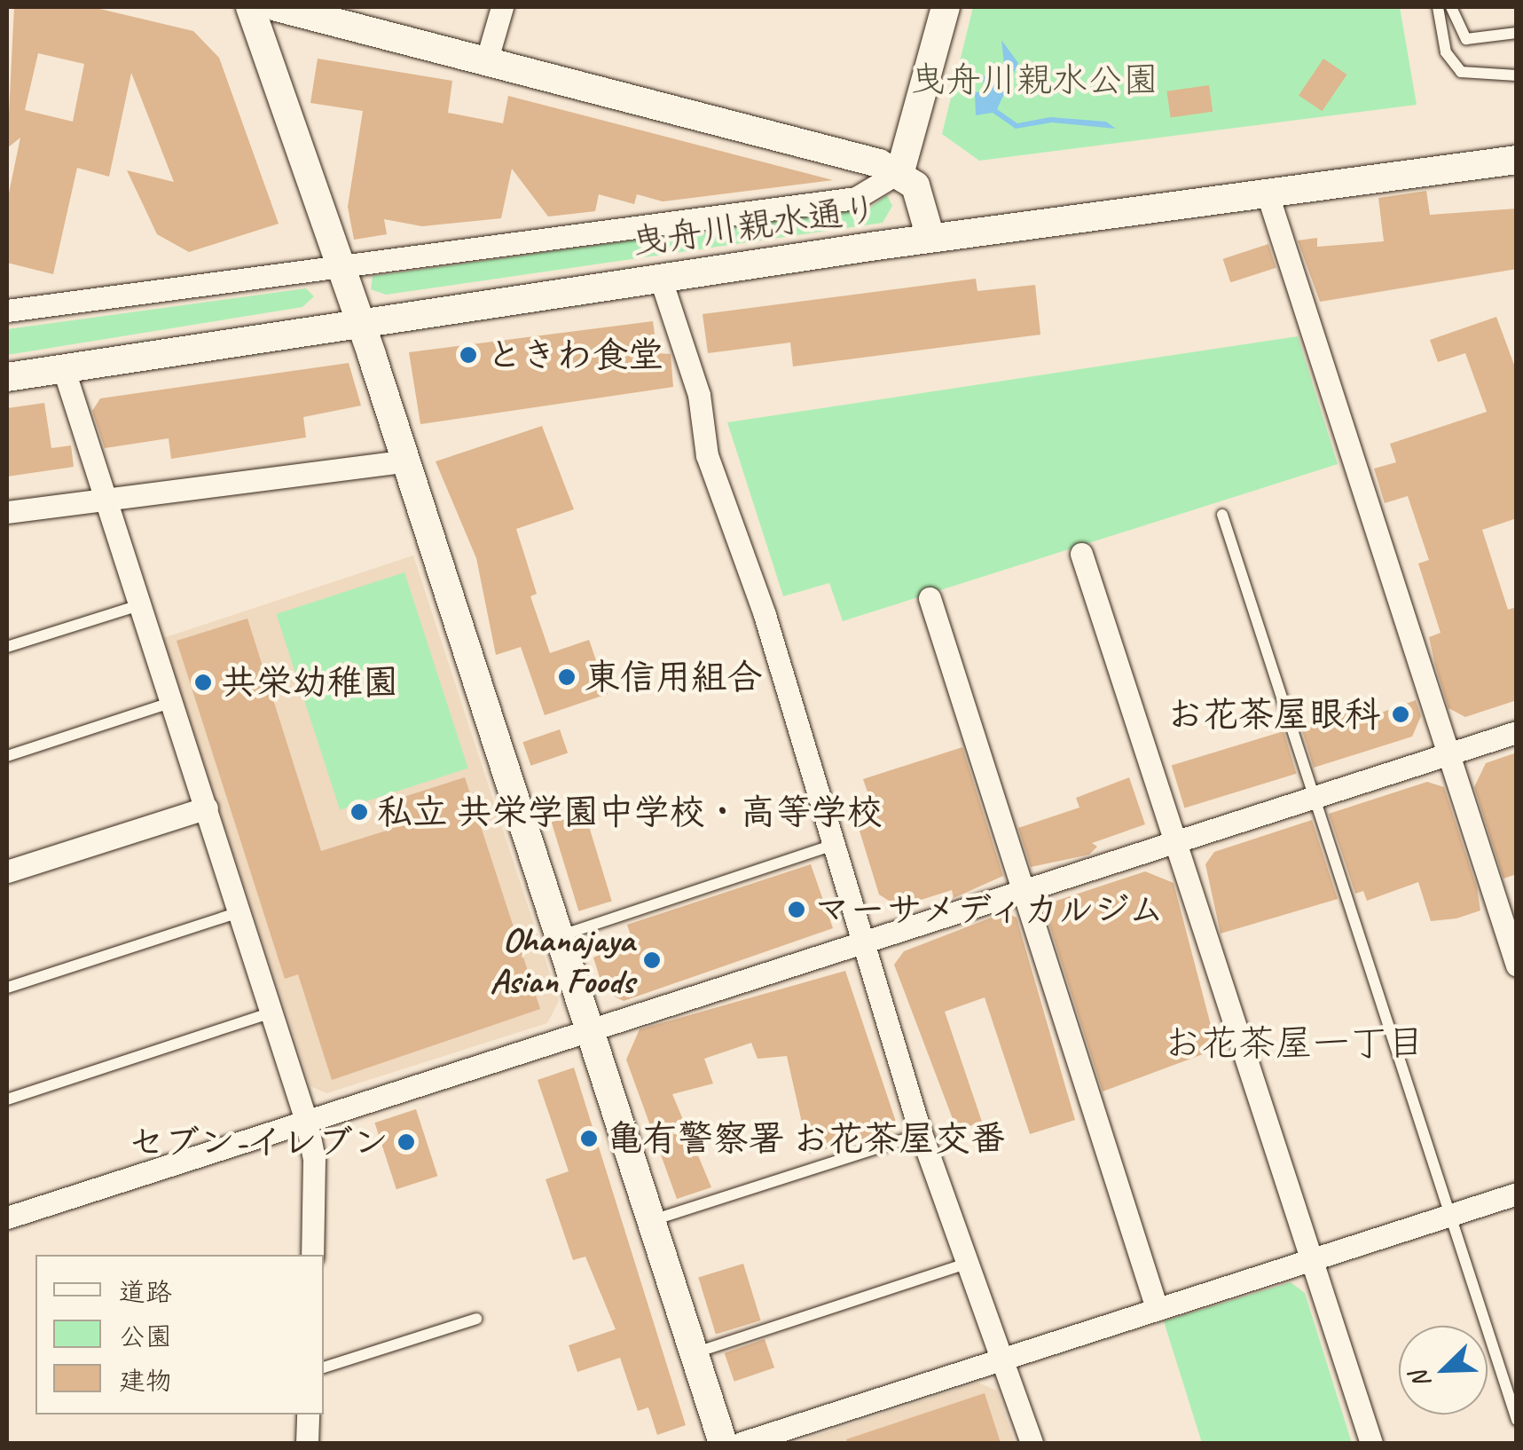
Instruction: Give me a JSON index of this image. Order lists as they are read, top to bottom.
{
  "streets": {
    "street": ["曳舟川親水通り"]
  },
  "districts": ["お花茶屋一丁目"],
  "parks": ["曳舟川親水公園"],
  "places": [
    "ときわ食堂",
    "東信用組合",
    "共栄幼稚園",
    "お花茶屋眼科",
    "私立 共栄学園中学校・高等学校",
    "マーサメディカルジム",
    "Ohanajaya Asian Foods",
    "亀有警察署 お花茶屋交番",
    "セブン-イレブン"
  ],
  "legend": ["道路", "公園", "建物"],
  "north": "bottom left"
}
